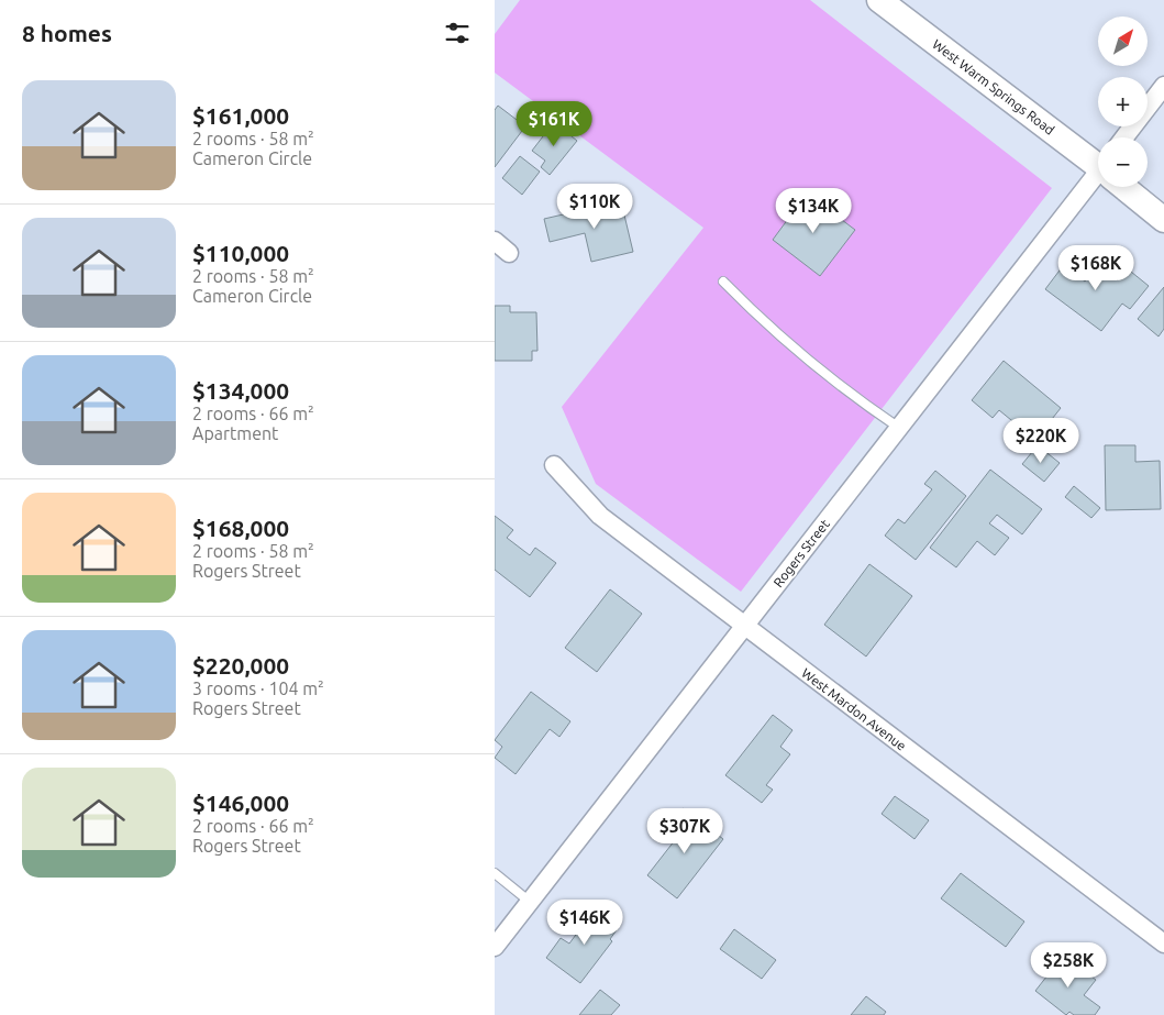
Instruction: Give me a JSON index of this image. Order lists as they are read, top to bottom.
{
  "streets": {
    "main road": ["West Warm Springs Road"],
    "street": ["Rogers Street", "West Mardon Avenue"]
  },
  "crossings": [
    ["Rogers Street", "West Mardon Avenue"]
  ],
  "north": "top right",
  "page": {
    "heading": "8 homes",
    "map_buttons": ["+", "−"],
    "list": [
      {
        "name": "$161,000",
        "note": "2 rooms · 58 m² · Cameron Circle"
      },
      {
        "name": "$110,000",
        "note": "2 rooms · 58 m² · Cameron Circle"
      },
      {
        "name": "$134,000",
        "note": "2 rooms · 66 m² · Apartment"
      },
      {
        "name": "$168,000",
        "note": "2 rooms · 58 m² · Rogers Street"
      },
      {
        "name": "$220,000",
        "note": "3 rooms · 104 m² · Rogers Street"
      },
      {
        "name": "$146,000",
        "note": "2 rooms · 66 m² · Rogers Street"
      }
    ],
    "price": [
      "$161K",
      "$110K",
      "$134K",
      "$168K",
      "$220K",
      "$307K",
      "$146K",
      "$258K"
    ]
  }
}
